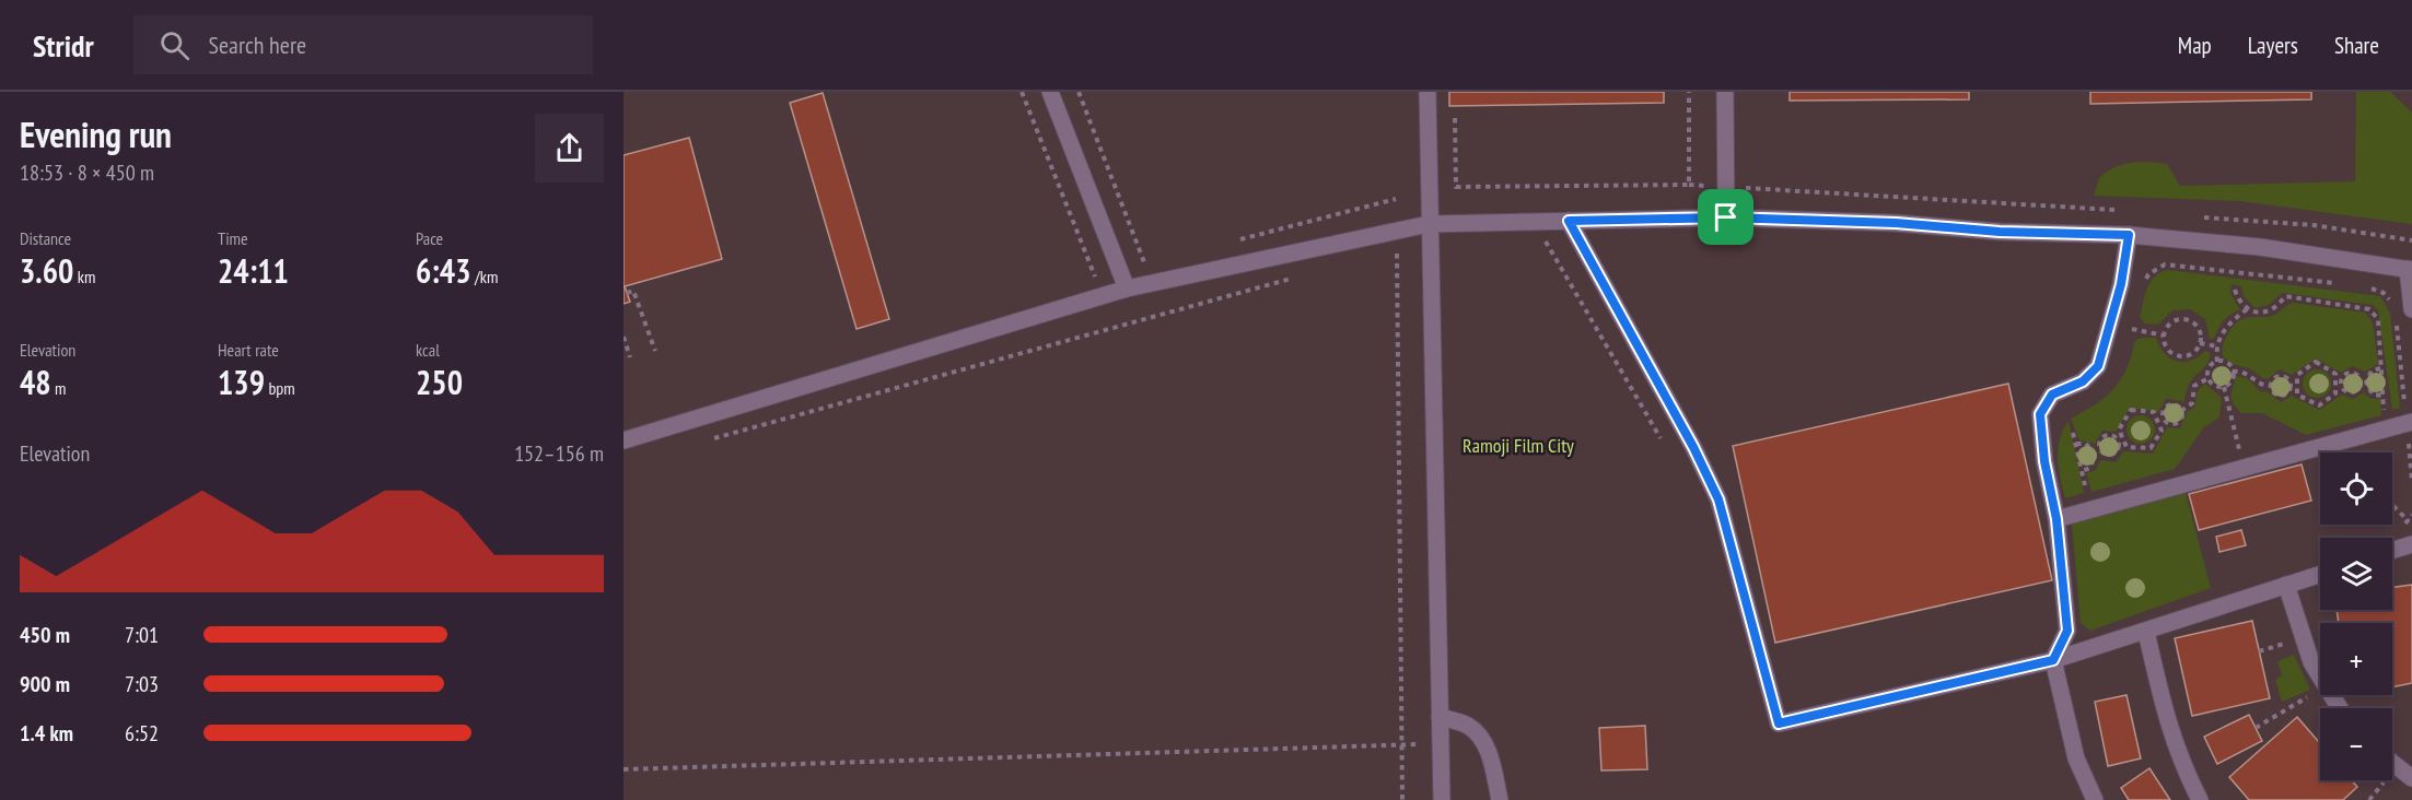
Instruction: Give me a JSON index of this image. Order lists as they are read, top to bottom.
{
  "parks": ["Ramoji Film City"],
  "page": {
    "header": "Stridr",
    "search": "Search here",
    "nav": ["Map", "Layers", "Share"],
    "heading": ["Evening run", "18:53 · 8 × 450 m"],
    "stats": [
      ["Distance", "3.60 km"],
      ["Time", "24:11"],
      ["Pace", "6:43 /km"],
      ["Elevation", "48 m"],
      ["Heart rate", "139 bpm"],
      ["kcal", "250"]
    ],
    "chart": ["Elevation", "152–156 m"],
    "map_buttons": ["+", "−"],
    "list": [
      {
        "name": "450 m",
        "note": "7:01"
      },
      {
        "name": "900 m",
        "note": "7:03"
      },
      {
        "name": "1.4 km",
        "note": "6:52"
      }
    ]
  }
}
